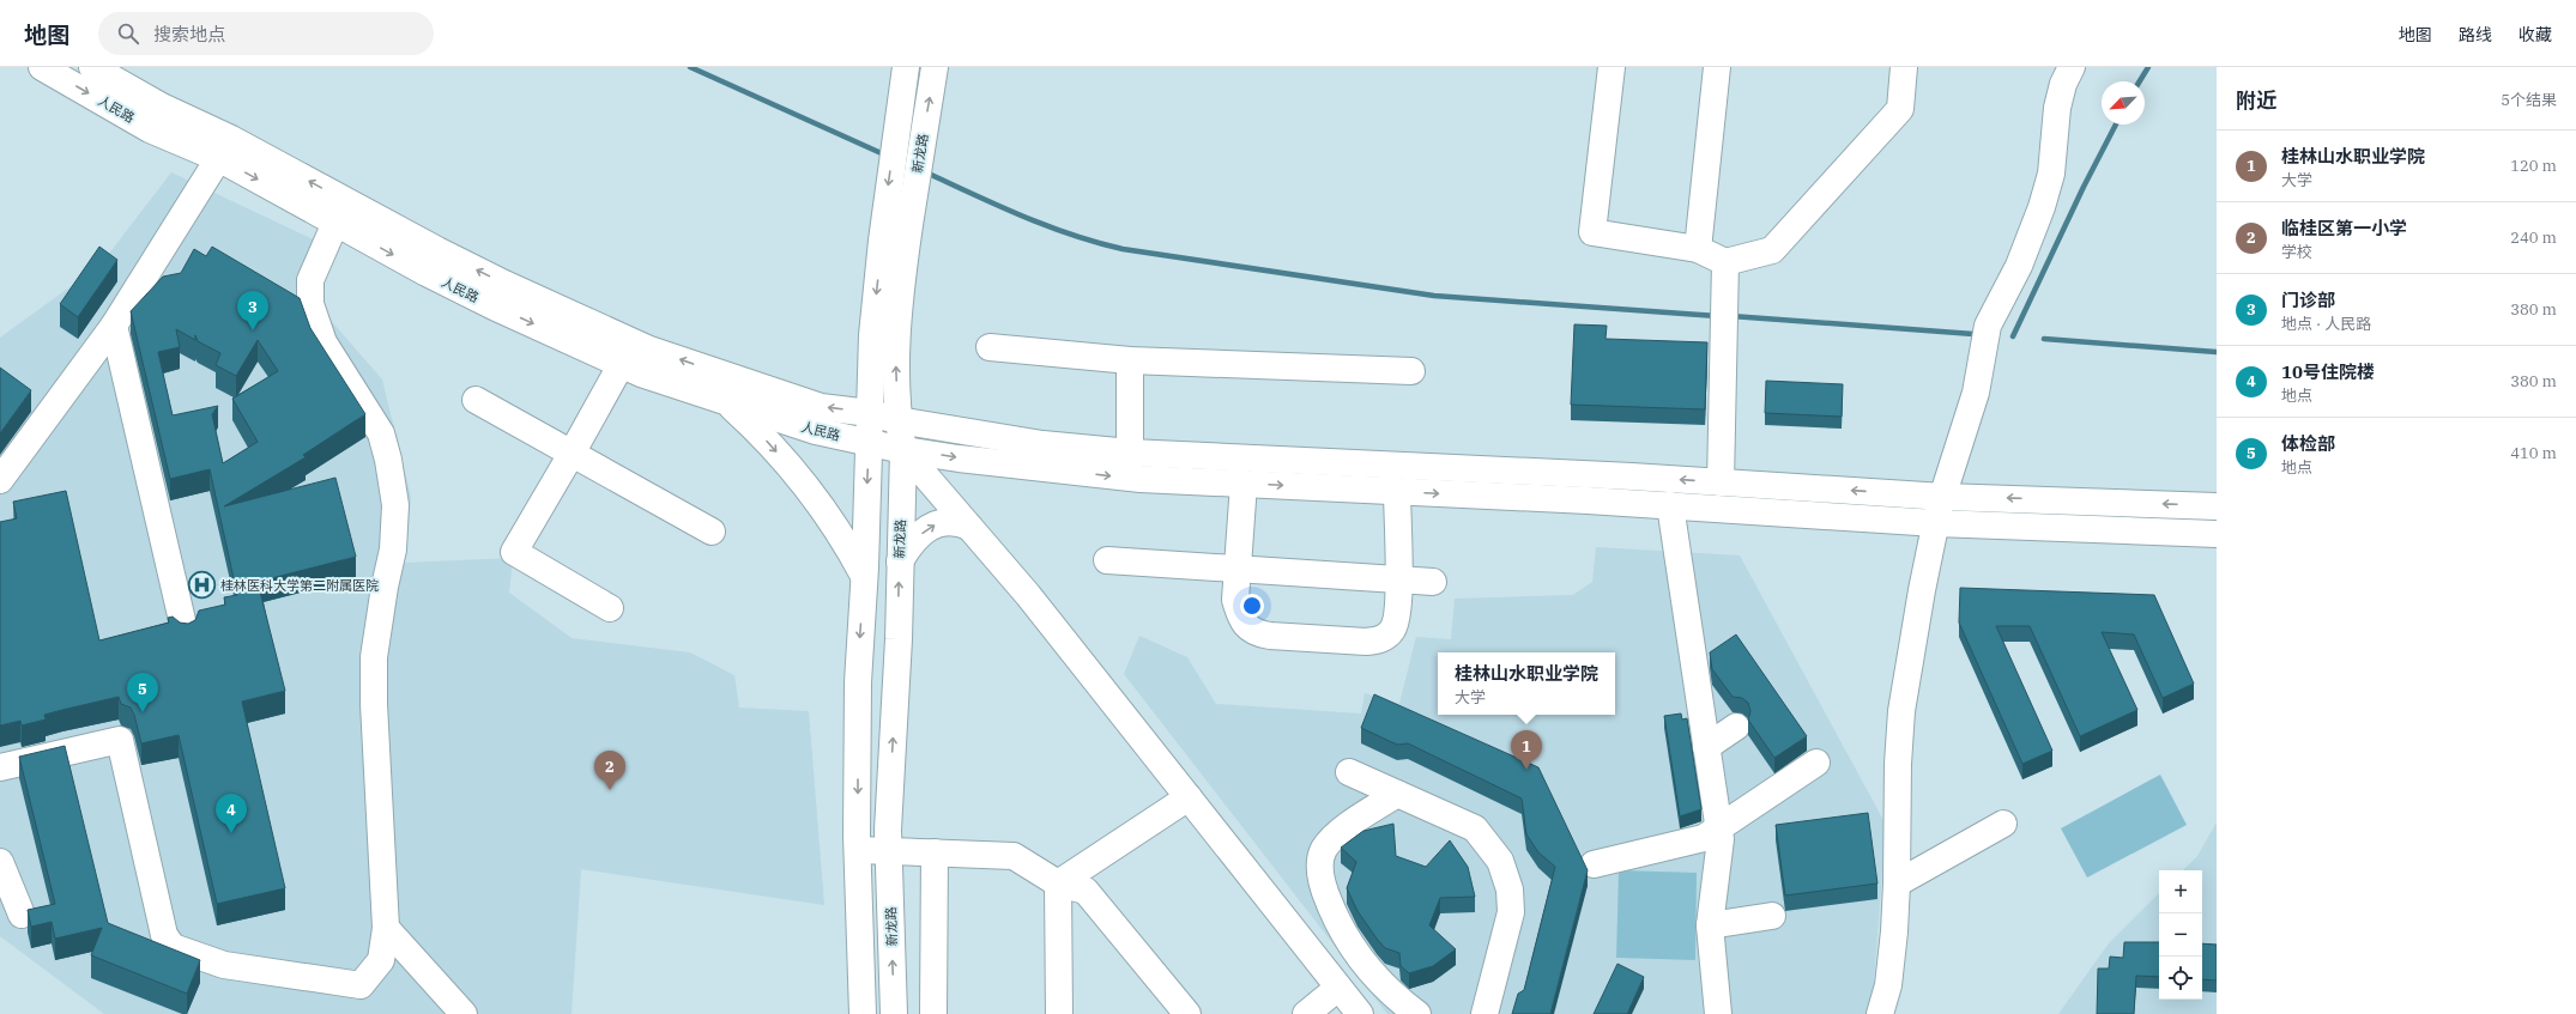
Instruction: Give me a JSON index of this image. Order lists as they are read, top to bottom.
{
  "streets": {
    "main road": ["人民路", "新龙路"]
  },
  "crossings": [
    ["人民路", "新龙路"]
  ],
  "places": {
    "hospital": ["桂林医科大学第二附属医院"]
  },
  "north": "bottom left",
  "page": {
    "header": "地图",
    "search": "搜索地点",
    "nav": ["地图", "路线", "收藏"],
    "heading": ["附近", "5个结果"],
    "list": [
      {
        "mark": "1",
        "name": "桂林山水职业学院",
        "note": "大学",
        "value": "120 m"
      },
      {
        "mark": "2",
        "name": "临桂区第一小学",
        "note": "学校",
        "value": "240 m"
      },
      {
        "mark": "3",
        "name": "门诊部",
        "note": "地点 · 人民路",
        "value": "380 m"
      },
      {
        "mark": "4",
        "name": "10号住院楼",
        "note": "地点",
        "value": "380 m"
      },
      {
        "mark": "5",
        "name": "体检部",
        "note": "地点",
        "value": "410 m"
      }
    ],
    "pins": [
      "3",
      "5",
      "1",
      "2",
      "4"
    ],
    "popup": ["桂林山水职业学院", "大学"],
    "map_buttons": ["+", "−"]
  }
}
